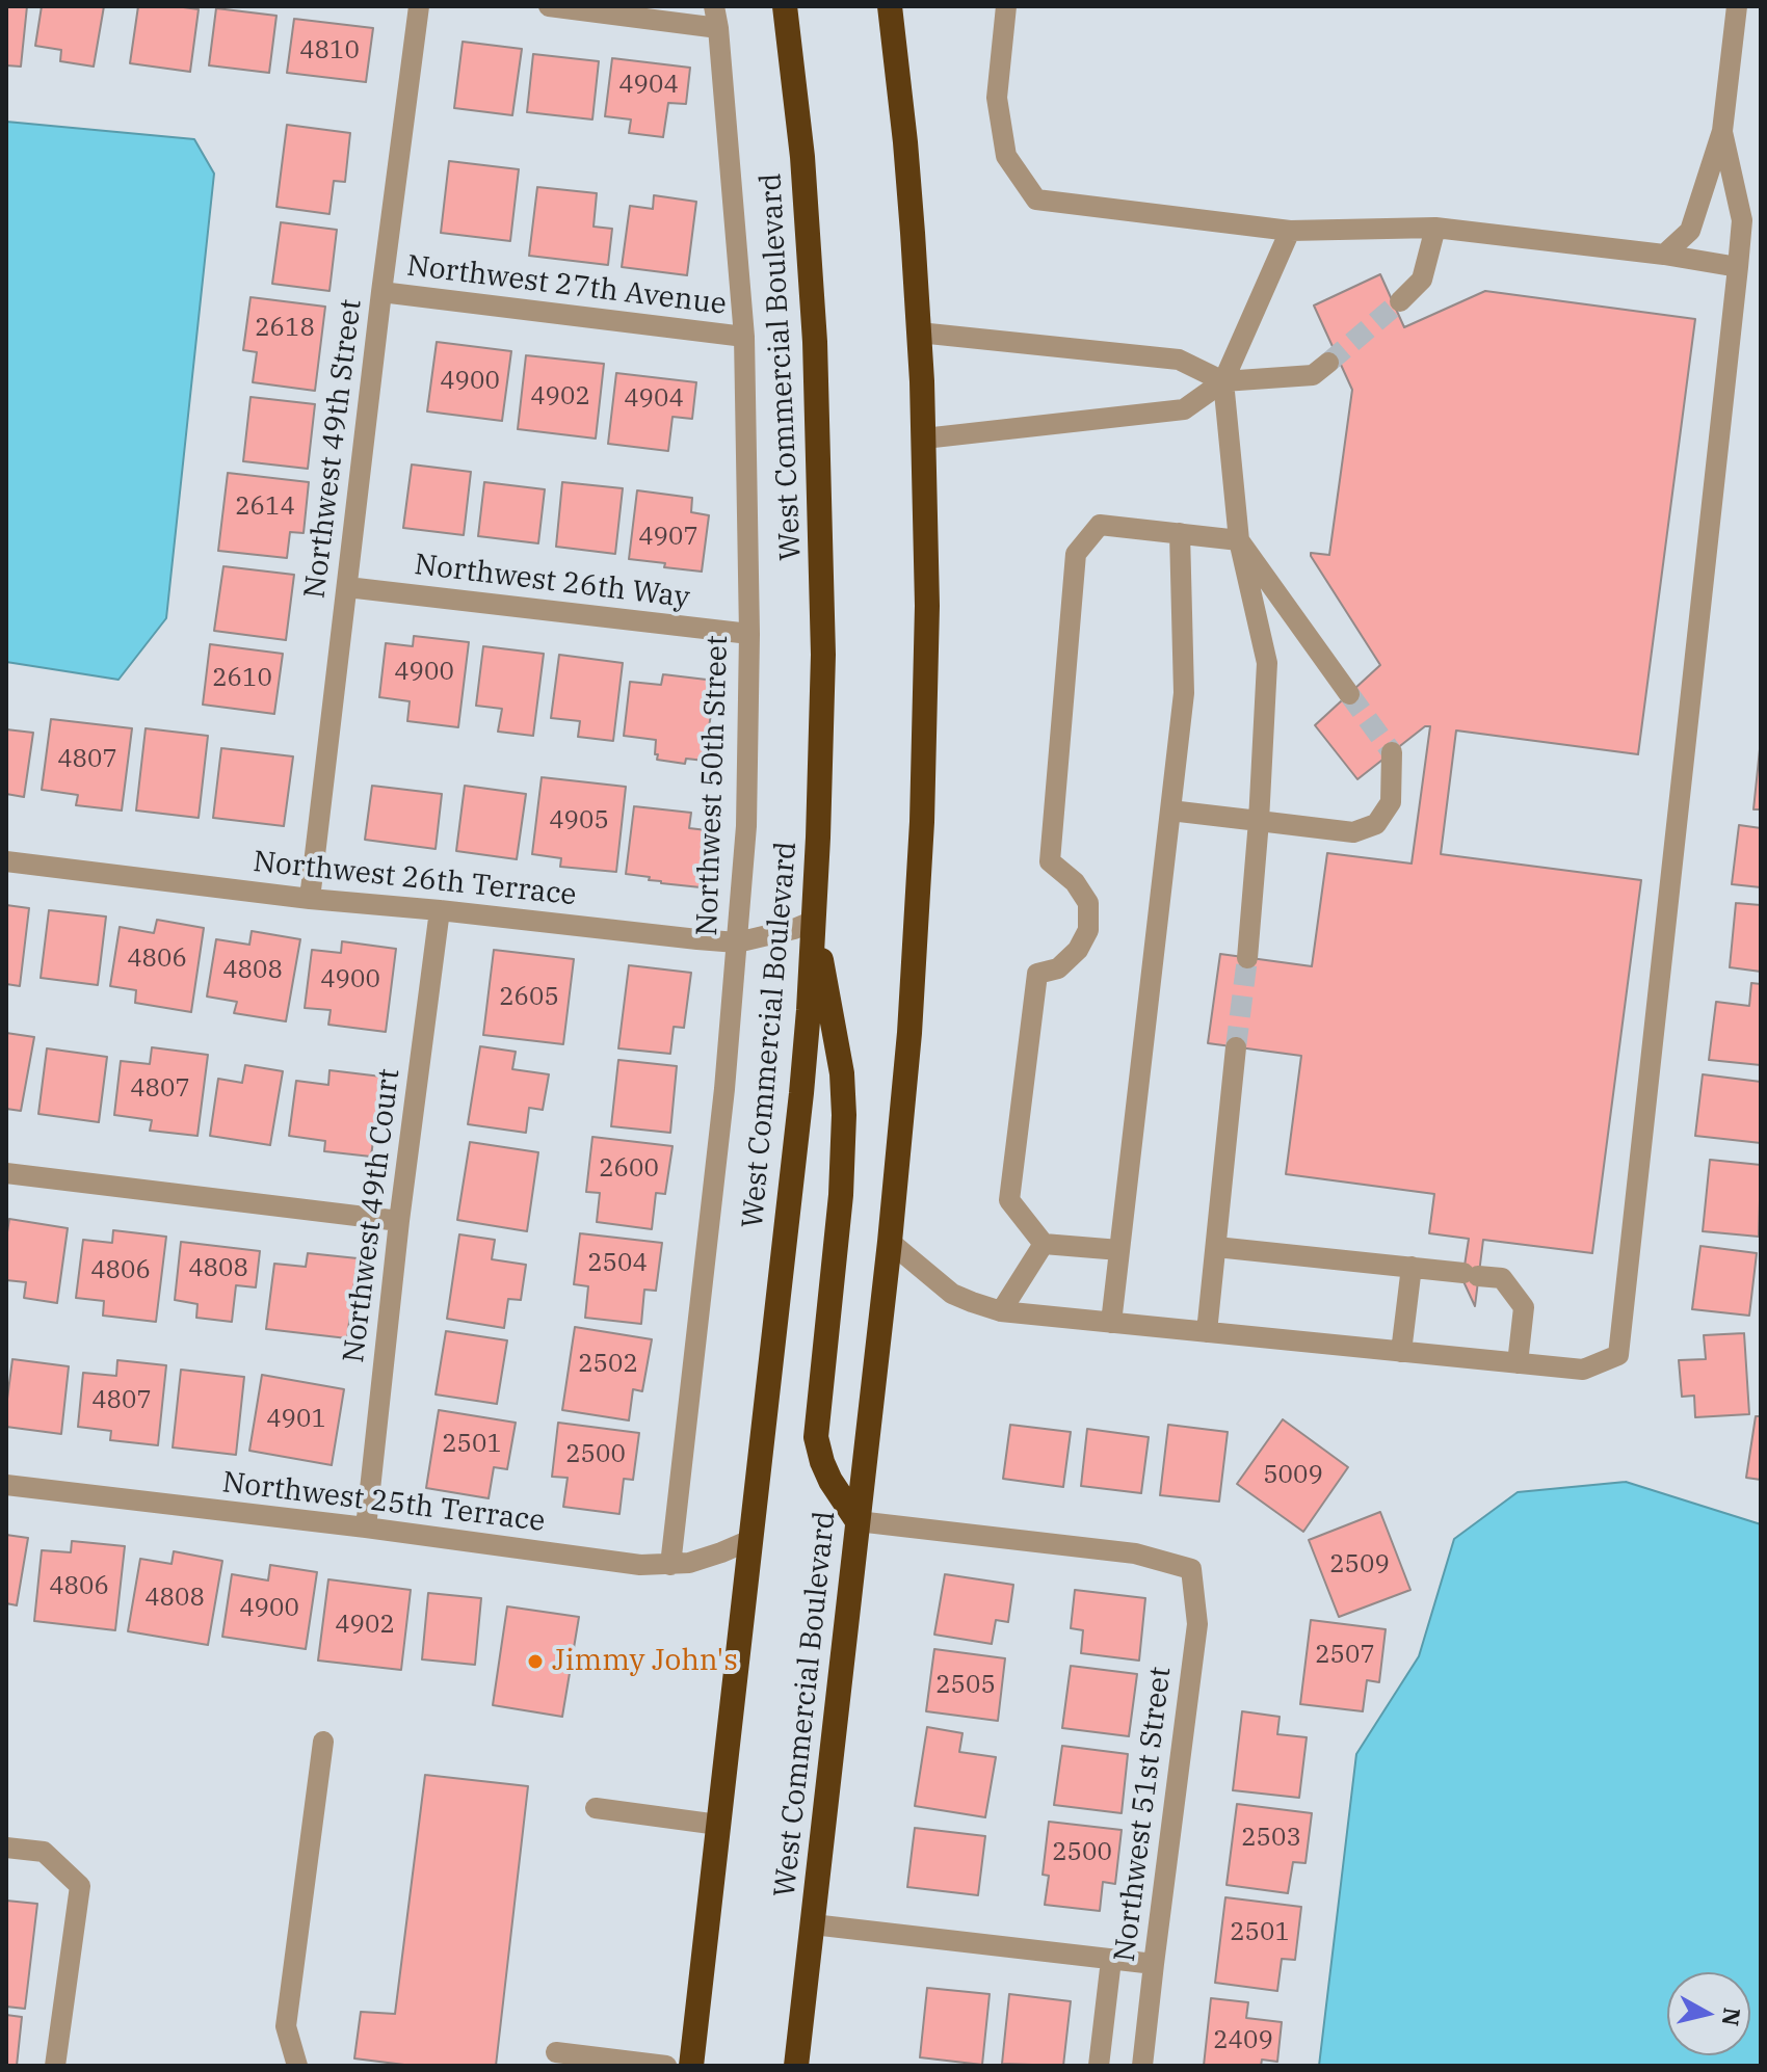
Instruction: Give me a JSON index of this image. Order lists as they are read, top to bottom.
{
  "streets": {
    "highway": ["West Commercial Boulevard"],
    "street": [
      "Northwest 27th Avenue",
      "Northwest 49th Street",
      "Northwest 26th Way",
      "Northwest 50th Street",
      "Northwest 26th Terrace",
      "Northwest 49th Court",
      "Northwest 25th Terrace",
      "Northwest 51st Street"
    ]
  },
  "crossings": [
    ["Northwest 27th Avenue", "Northwest 49th Street"],
    ["Northwest 27th Avenue", "Northwest 50th Street"],
    ["West Commercial Boulevard", "Northwest 26th Terrace"],
    ["West Commercial Boulevard", "Northwest 25th Terrace"],
    ["West Commercial Boulevard", "Northwest 51st Street"],
    ["Northwest 49th Street", "Northwest 26th Way"],
    ["Northwest 49th Street", "Northwest 26th Terrace"],
    ["Northwest 26th Way", "Northwest 50th Street"],
    ["Northwest 50th Street", "Northwest 26th Terrace"],
    ["Northwest 50th Street", "Northwest 25th Terrace"],
    ["Northwest 26th Terrace", "Northwest 49th Court"],
    ["Northwest 49th Court", "Northwest 25th Terrace"]
  ],
  "places": ["Jimmy John's"],
  "house_numbers": [
    "4810",
    "4904",
    "2618",
    "4900",
    "4902",
    "4904",
    "2614",
    "4907",
    "4900",
    "2610",
    "4807",
    "4905",
    "4806",
    "4808",
    "4900",
    "2605",
    "4807",
    "2600",
    "2504",
    "4808",
    "4806",
    "2502",
    "4807",
    "4901",
    "2501",
    "2500",
    "5009",
    "2509",
    "4806",
    "4808",
    "4900",
    "4902",
    "2507",
    "2505",
    "2503",
    "2500",
    "2501",
    "2409"
  ],
  "north": "right"
}
